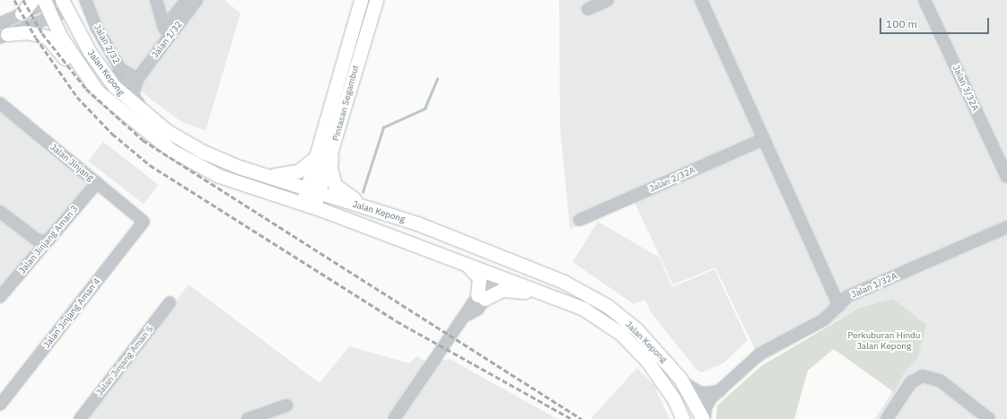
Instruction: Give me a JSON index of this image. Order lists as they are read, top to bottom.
{
  "streets": {
    "main road": ["Jalan Kepong", "Pintasan Segambut"],
    "street": [
      "Jalan 1/32",
      "Jalan 2/32",
      "Jalan 3/32A",
      "Jalan Jinjang",
      "Jalan 2/32A",
      "Jalan Jinjang Aman 3",
      "Jalan 1/32A",
      "Jalan Jinjang Aman 4",
      "Jalan Jinjang Aman 5"
    ]
  },
  "crossings": [
    ["Jalan 1/32", "Jalan 2/32"],
    ["Jalan 1/32", "Jalan Kepong"],
    ["Jalan Kepong", "Pintasan Segambut"],
    ["Jalan Jinjang", "Jalan Jinjang Aman 3"],
    ["Jalan Jinjang", "Jalan Jinjang Aman 4"]
  ],
  "parks": ["Perkuburan Hindu Jalan Kepong"],
  "scale_bar": "100 m"
}
